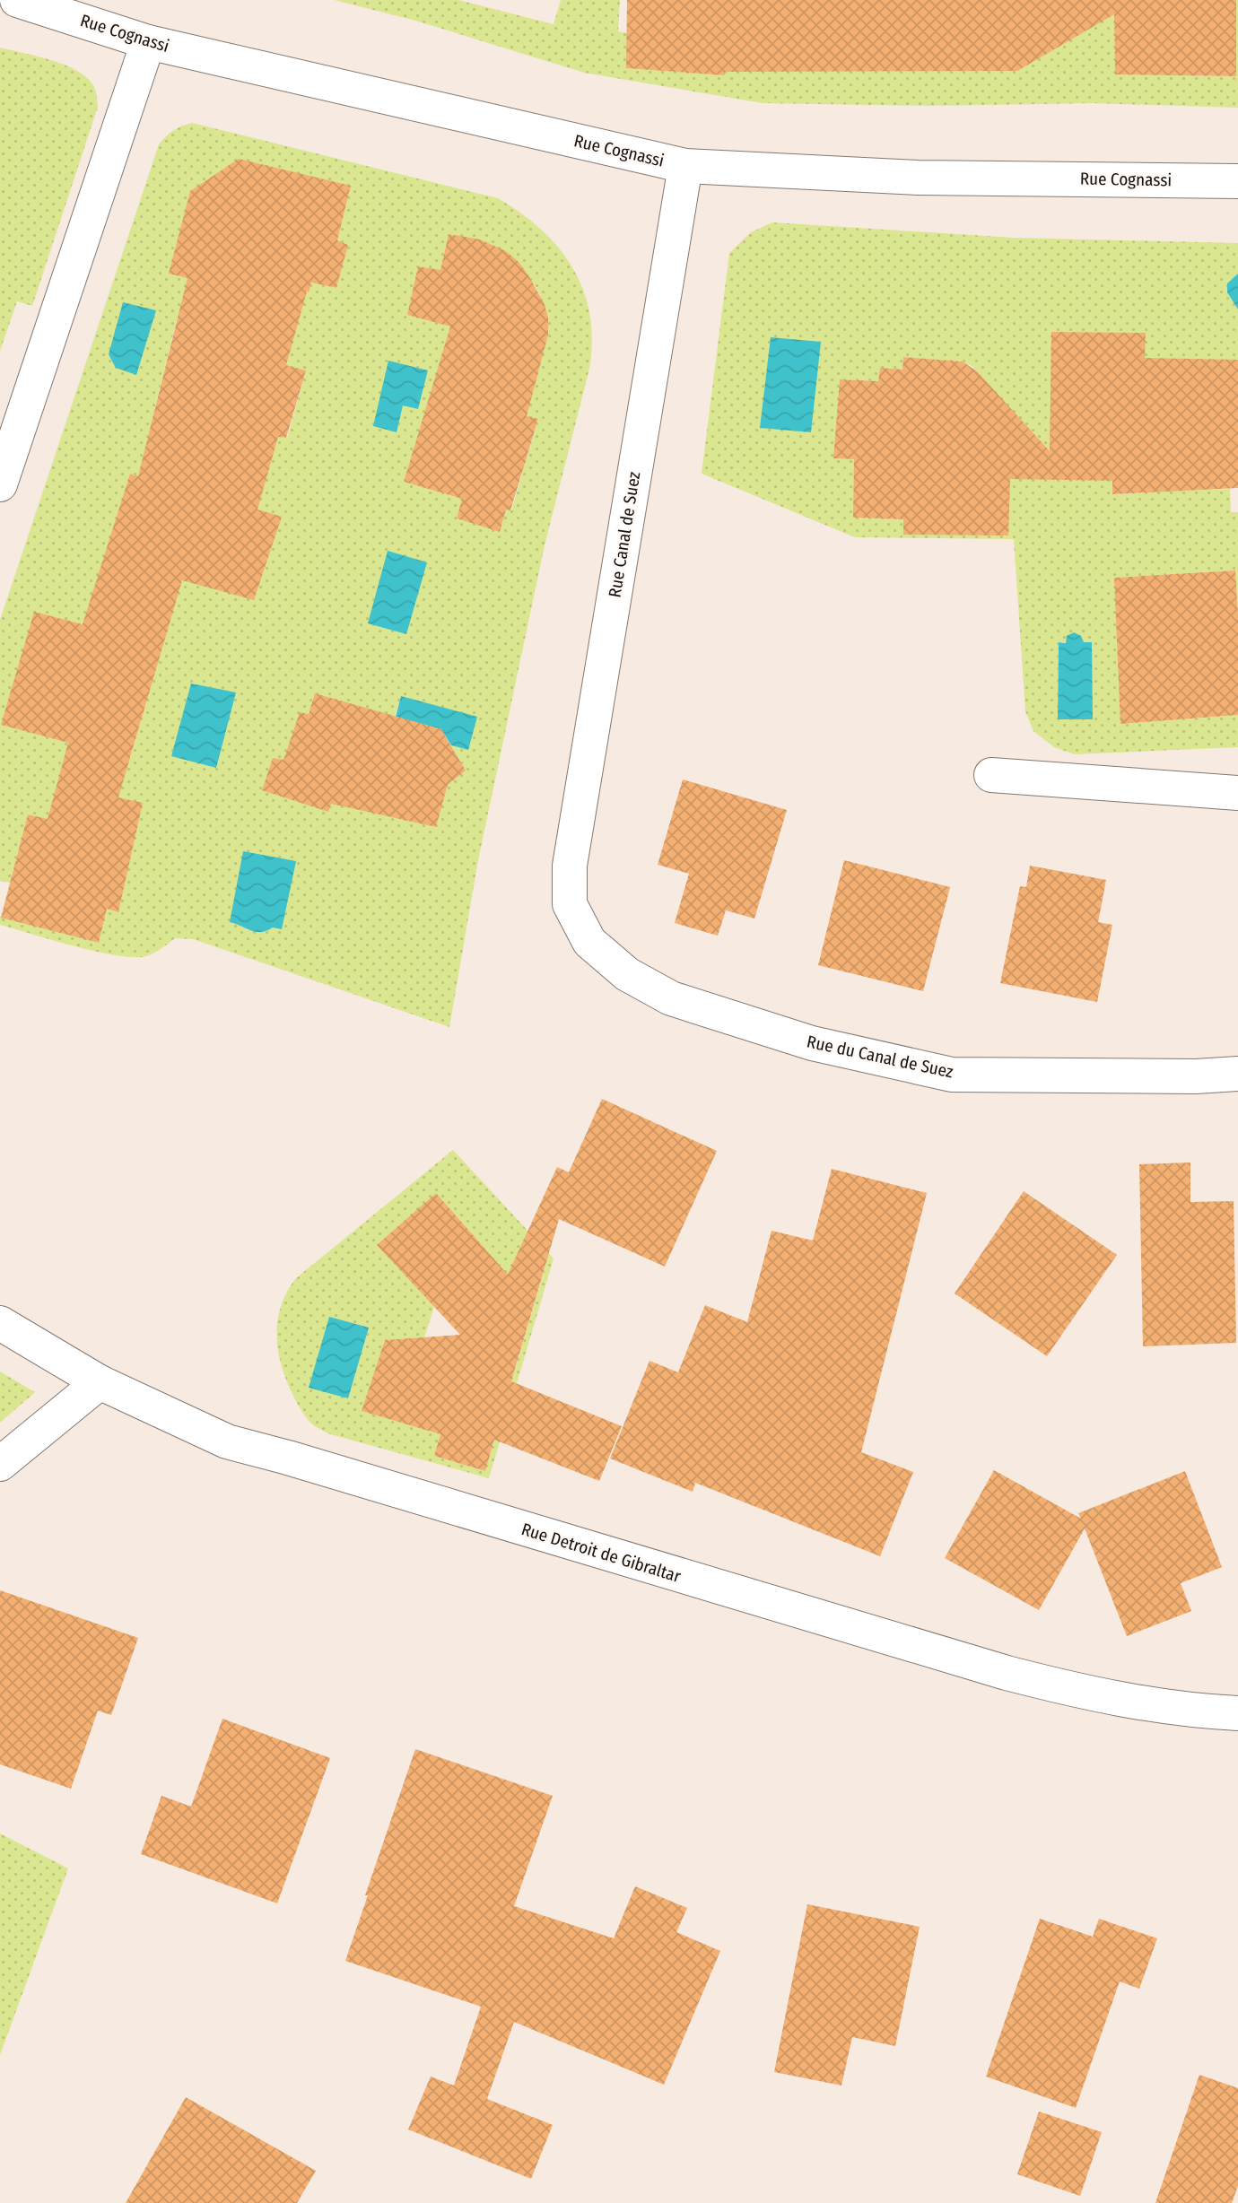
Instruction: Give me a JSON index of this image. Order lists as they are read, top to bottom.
{
  "streets": {
    "street": [
      "Rue Cognassi",
      "Rue Canal de Suez",
      "Rue du Canal de Suez",
      "Rue Detroit de Gibraltar"
    ]
  },
  "crossings": [
    ["Rue Cognassi", "Rue Canal de Suez"],
    ["Rue Canal de Suez", "Rue du Canal de Suez"]
  ]
}
